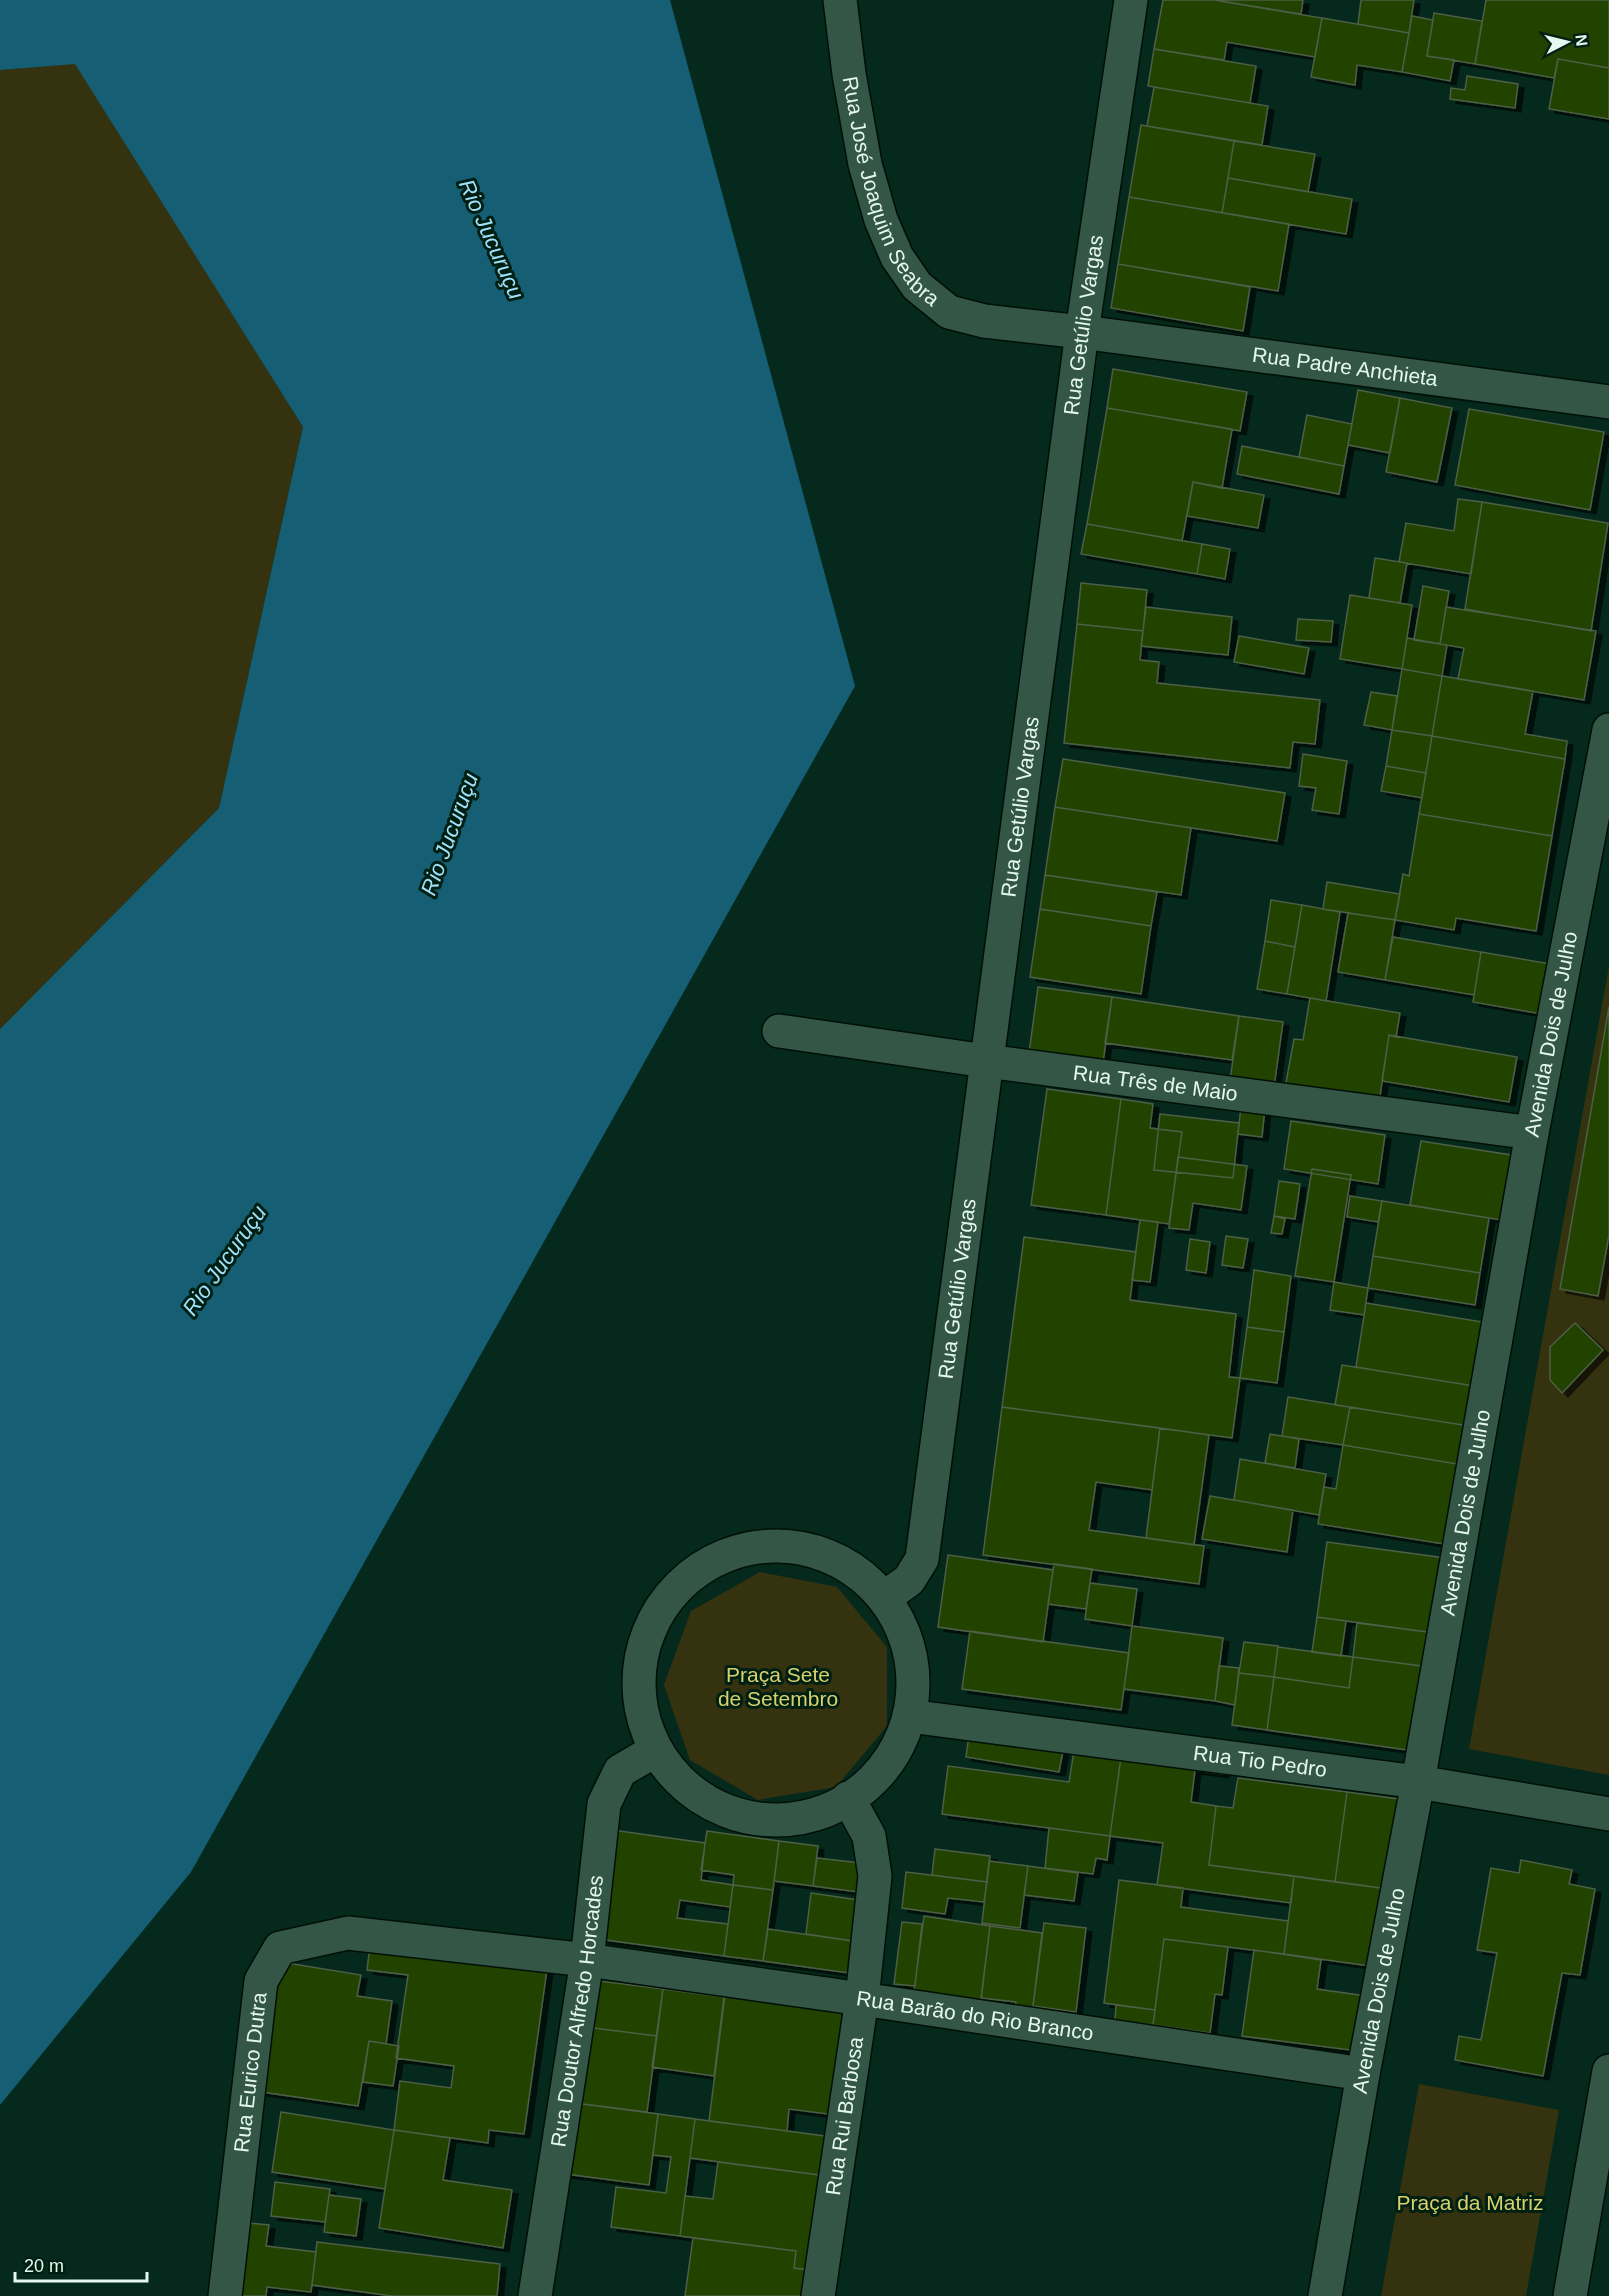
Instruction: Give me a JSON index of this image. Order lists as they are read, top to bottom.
{
  "streets": {
    "street": [
      "Rua José Joaquim Seabra",
      "Rua Getúlio Vargas",
      "Rua Padre Anchieta",
      "Avenida Dois de Julho",
      "Rua Três de Maio",
      "Rua Tio Pedro",
      "Rua Doutor Alfredo Horcades",
      "Rua Barão do Rio Branco",
      "Rua Eurico Dutra",
      "Rua Rui Barbosa"
    ]
  },
  "crossings": [
    ["Rua José Joaquim Seabra", "Rua Getúlio Vargas"],
    ["Rua José Joaquim Seabra", "Rua Padre Anchieta"],
    ["Rua Getúlio Vargas", "Rua Padre Anchieta"],
    ["Rua Getúlio Vargas", "Rua Três de Maio"],
    ["Avenida Dois de Julho", "Rua Três de Maio"],
    ["Avenida Dois de Julho", "Rua Tio Pedro"],
    ["Avenida Dois de Julho", "Rua Barão do Rio Branco"],
    ["Rua Doutor Alfredo Horcades", "Rua Barão do Rio Branco"],
    ["Rua Doutor Alfredo Horcades", "Rua Eurico Dutra"],
    ["Rua Barão do Rio Branco", "Rua Eurico Dutra"],
    ["Rua Barão do Rio Branco", "Rua Rui Barbosa"]
  ],
  "water": ["Rio Jucuruçu"],
  "parks": ["Praça Sete de Setembro", "Praça da Matriz"],
  "scale_bar": "20 m",
  "north": "right"
}
